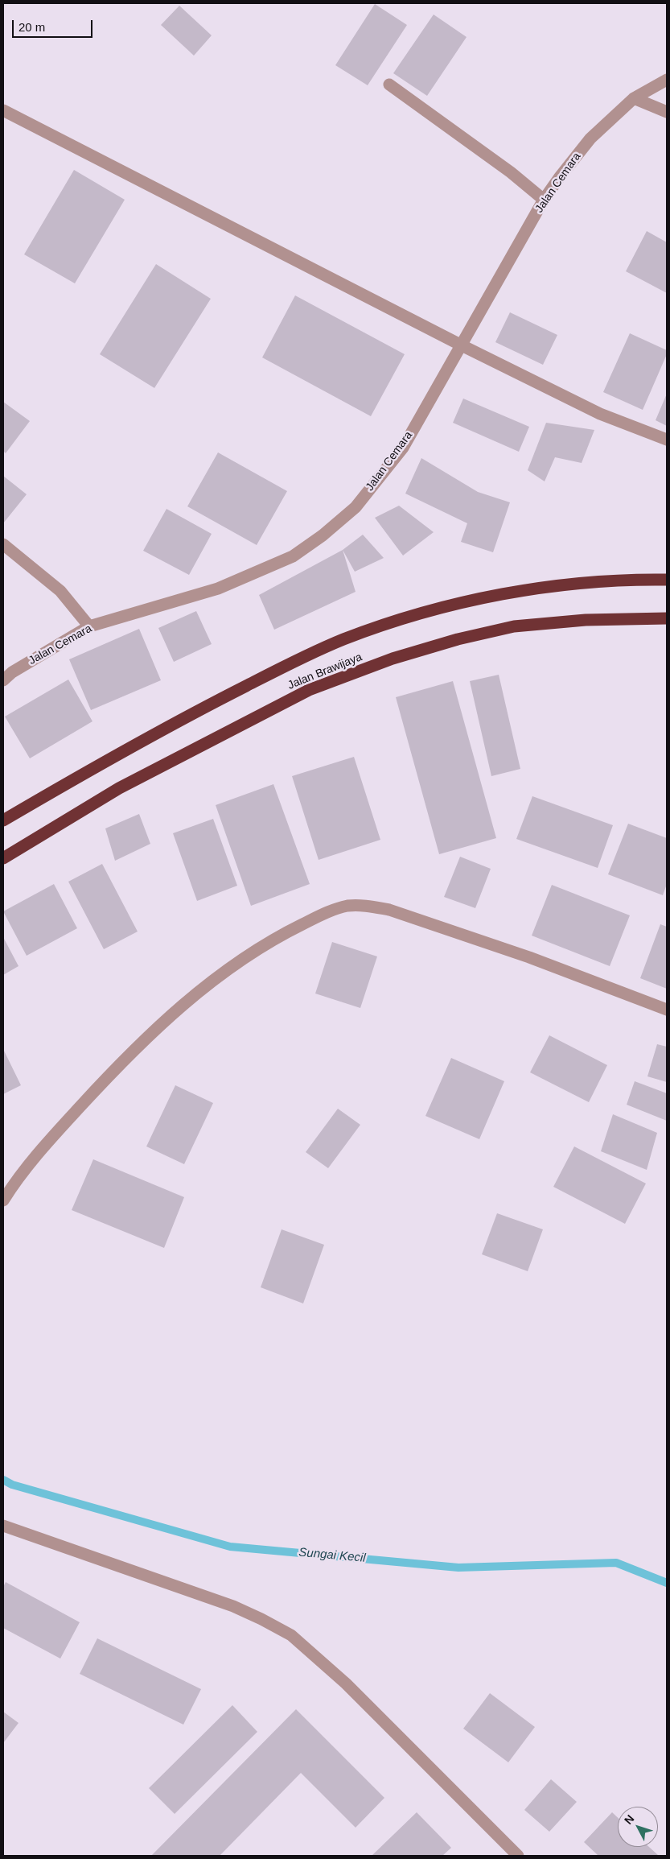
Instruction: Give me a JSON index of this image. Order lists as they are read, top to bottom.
{
  "streets": {
    "highway": ["Jalan Brawijaya"],
    "street": ["Jalan Cemara"]
  },
  "water": ["Sungai Kecil"],
  "scale_bar": "20 m",
  "north": "top left"
}
